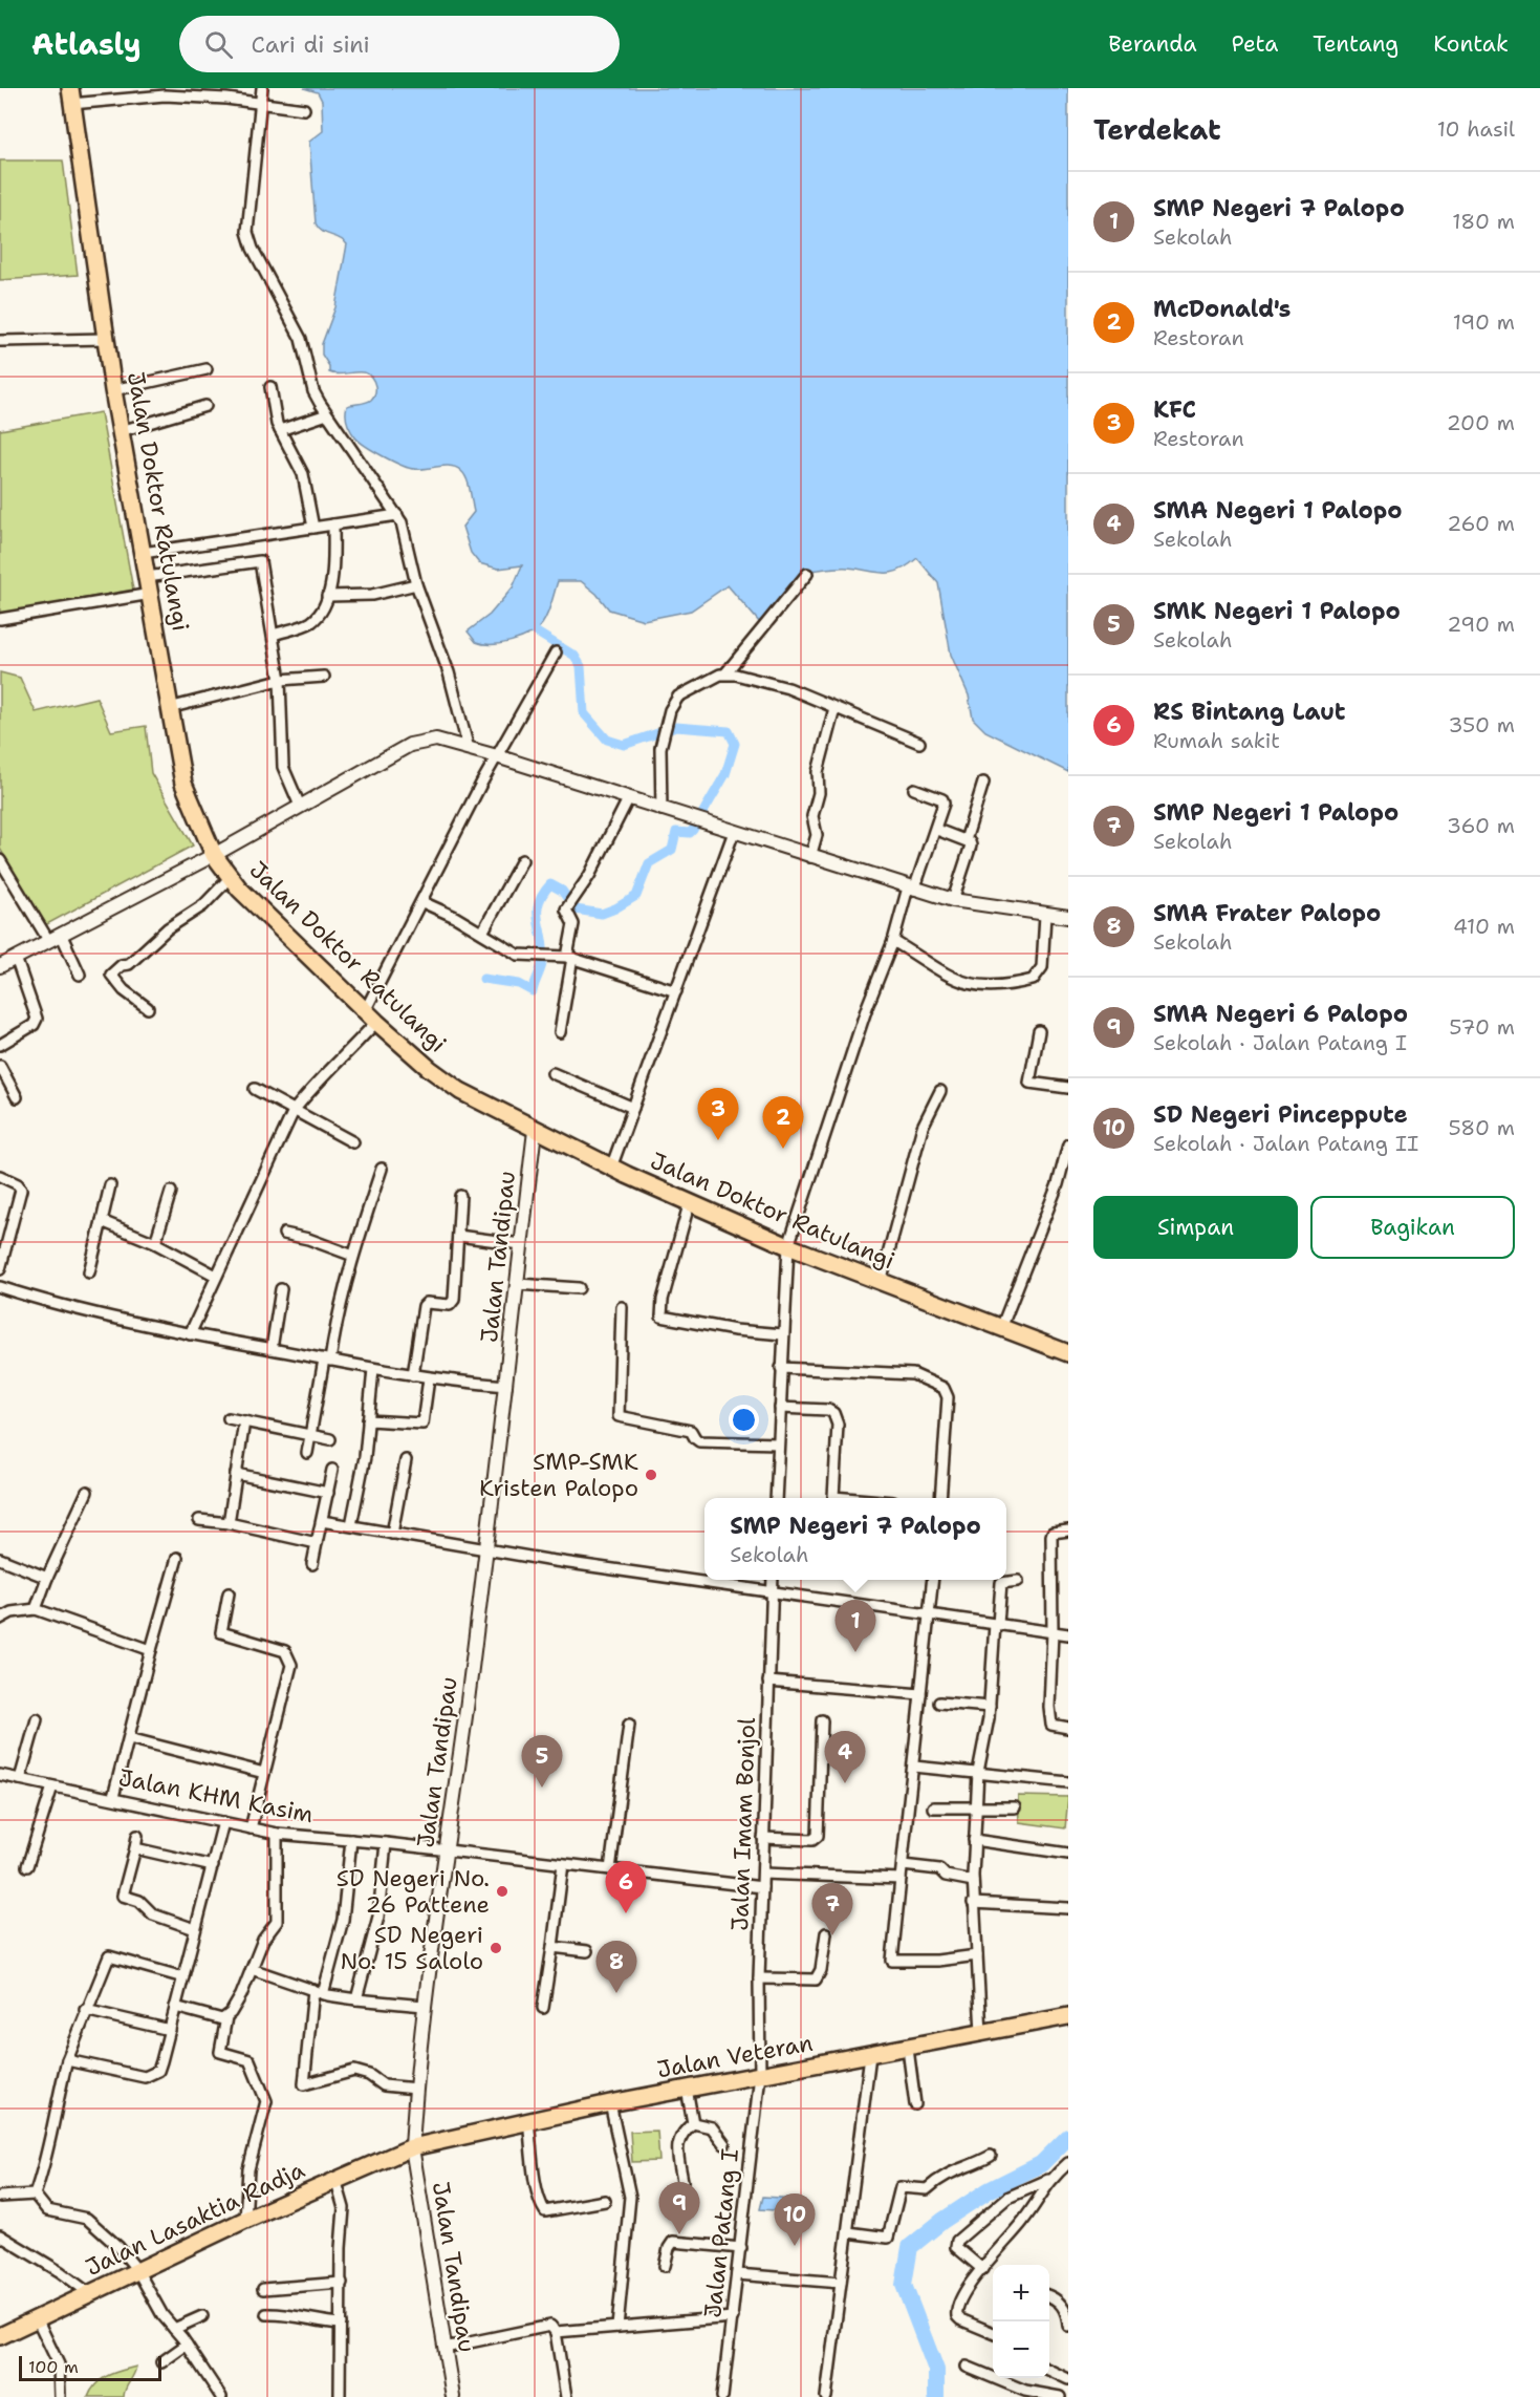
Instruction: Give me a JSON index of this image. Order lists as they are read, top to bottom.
{
  "streets": {
    "highway": ["Jalan Doktor Ratulangi", "Jalan Veteran", "Jalan Lasaktia Radja"],
    "street": [
      "Jalan Tandipau",
      "Jalan KHM Kasim",
      "Jalan Imam Bonjol",
      "Jalan Patang I"
    ]
  },
  "crossings": [
    ["Jalan Doktor Ratulangi", "Jalan Tandipau"],
    ["Jalan Tandipau", "Jalan KHM Kasim"],
    ["Jalan Tandipau", "Jalan Veteran"],
    ["Jalan Tandipau", "Jalan Lasaktia Radja"],
    ["Jalan KHM Kasim", "Jalan Imam Bonjol"],
    ["Jalan Imam Bonjol", "Jalan Veteran"],
    ["Jalan Imam Bonjol", "Jalan Patang I"],
    ["Jalan Veteran", "Jalan Lasaktia Radja"],
    ["Jalan Veteran", "Jalan Patang I"]
  ],
  "places": ["SMP-SMK Kristen Palopo", "SD Negeri No. 26 Pattene", "SD Negeri No. 15 Salolo"],
  "scale_bar": "100 m",
  "page": {
    "header": "Atlasly",
    "search": "Cari di sini",
    "nav": [
      "Beranda",
      "Peta",
      "Tentang",
      "Kontak"
    ],
    "heading": ["Terdekat", "10 hasil"],
    "list": [
      {
        "mark": "1",
        "name": "SMP Negeri 7 Palopo",
        "note": "Sekolah",
        "value": "180 m"
      },
      {
        "mark": "2",
        "name": "McDonald's",
        "note": "Restoran",
        "value": "190 m"
      },
      {
        "mark": "3",
        "name": "KFC",
        "note": "Restoran",
        "value": "200 m"
      },
      {
        "mark": "4",
        "name": "SMA Negeri 1 Palopo",
        "note": "Sekolah",
        "value": "260 m"
      },
      {
        "mark": "5",
        "name": "SMK Negeri 1 Palopo",
        "note": "Sekolah",
        "value": "290 m"
      },
      {
        "mark": "6",
        "name": "RS Bintang Laut",
        "note": "Rumah sakit",
        "value": "350 m"
      },
      {
        "mark": "7",
        "name": "SMP Negeri 1 Palopo",
        "note": "Sekolah",
        "value": "360 m"
      },
      {
        "mark": "8",
        "name": "SMA Frater Palopo",
        "note": "Sekolah",
        "value": "410 m"
      },
      {
        "mark": "9",
        "name": "SMA Negeri 6 Palopo",
        "note": "Sekolah · Jalan Patang I",
        "value": "570 m"
      },
      {
        "mark": "10",
        "name": "SD Negeri Pinceppute",
        "note": "Sekolah · Jalan Patang II",
        "value": "580 m"
      }
    ],
    "pins": [
      "3",
      "2",
      "1",
      "4",
      "5",
      "6",
      "7",
      "8",
      "9",
      "10"
    ],
    "buttons": ["Simpan", "Bagikan"],
    "popup": ["SMP Negeri 7 Palopo", "Sekolah"],
    "map_buttons": ["+", "−"],
    "scale": "100 m"
  }
}
